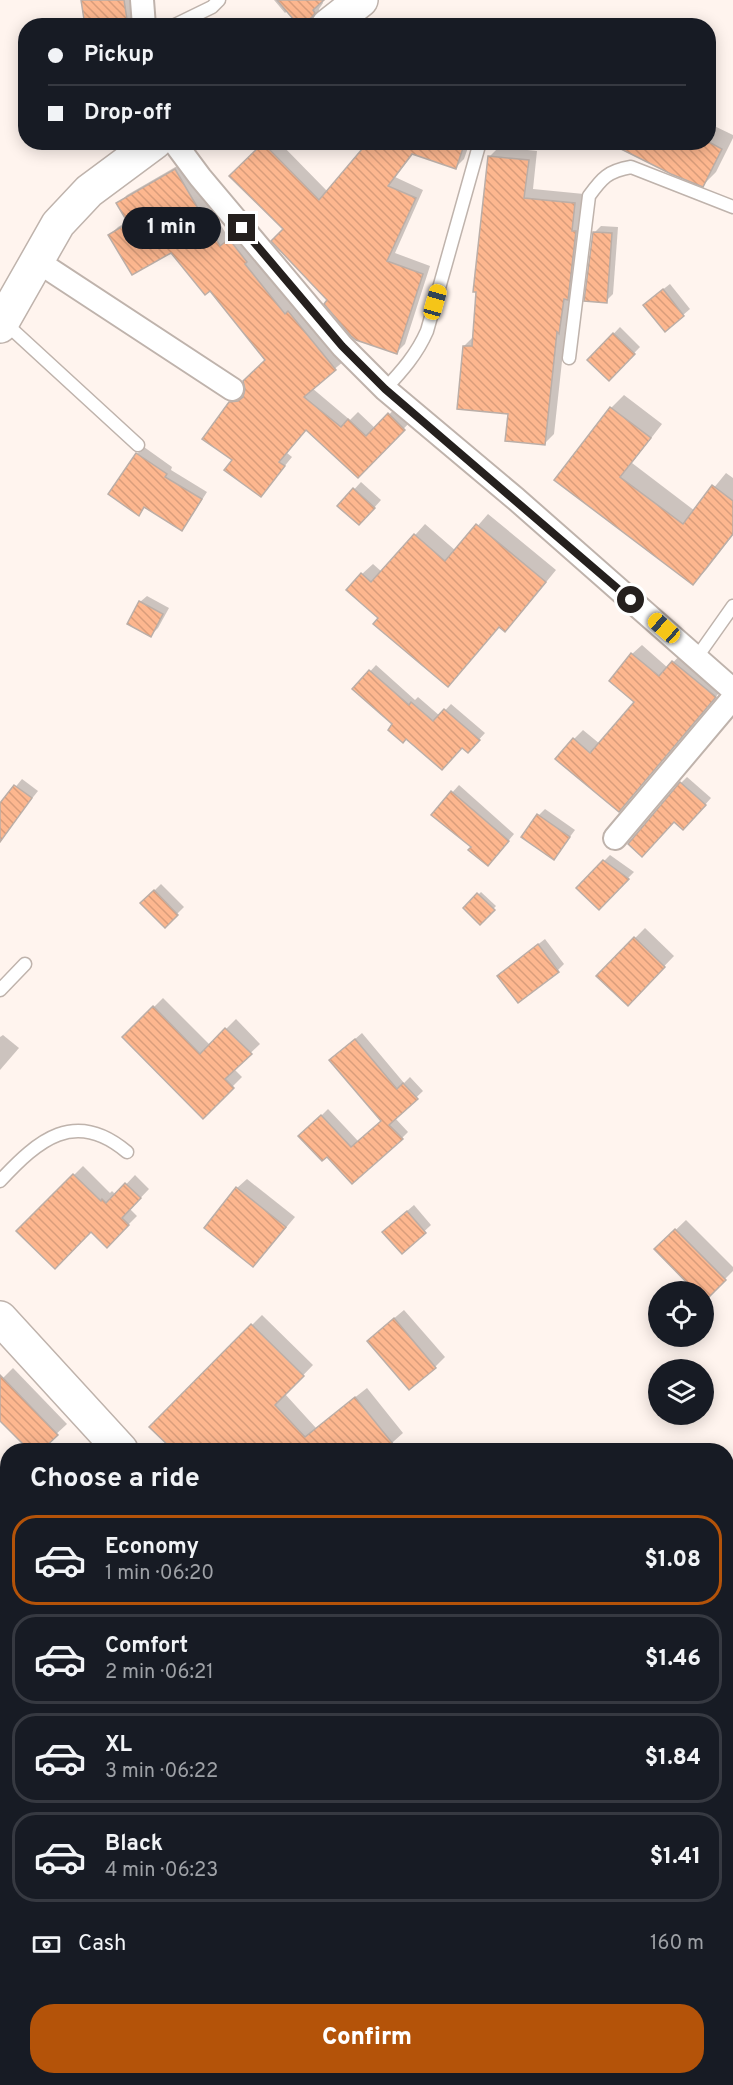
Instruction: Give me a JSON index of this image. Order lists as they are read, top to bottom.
{
  "page": {
    "banner": ["Pickup", "Drop-off"],
    "bubble": "1 min",
    "heading": "Choose a ride",
    "list": [
      {
        "name": "Economy",
        "note": "1 min · 06:20",
        "value": "$1.08"
      },
      {
        "name": "Comfort",
        "note": "2 min · 06:21",
        "value": "$1.46"
      },
      {
        "name": "XL",
        "note": "3 min · 06:22",
        "value": "$1.84"
      },
      {
        "name": "Black",
        "note": "4 min · 06:23",
        "value": "$1.41"
      }
    ],
    "pay": ["Cash", "160 m"],
    "buttons": "Confirm"
  }
}
